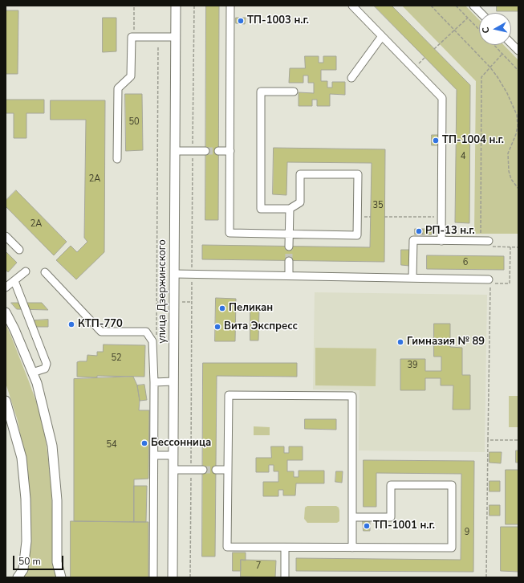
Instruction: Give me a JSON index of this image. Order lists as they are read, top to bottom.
{
  "streets": {
    "main road": ["улица Дзержинского"]
  },
  "places": [
    "ТП-1003 н.г.",
    "ТП-1004 н.г.",
    "РП-13 н.г.",
    "Пеликан",
    "КТП-770",
    "Вита Экспресс",
    "Гимназия № 89",
    "Бессонница",
    "ТП-1001 н.г."
  ],
  "house_numbers": [
    "50",
    "4",
    "2А",
    "35",
    "2А",
    "6",
    "52",
    "39",
    "54",
    "9",
    "7"
  ],
  "scale_bar": "50 m",
  "north": "left"
}
